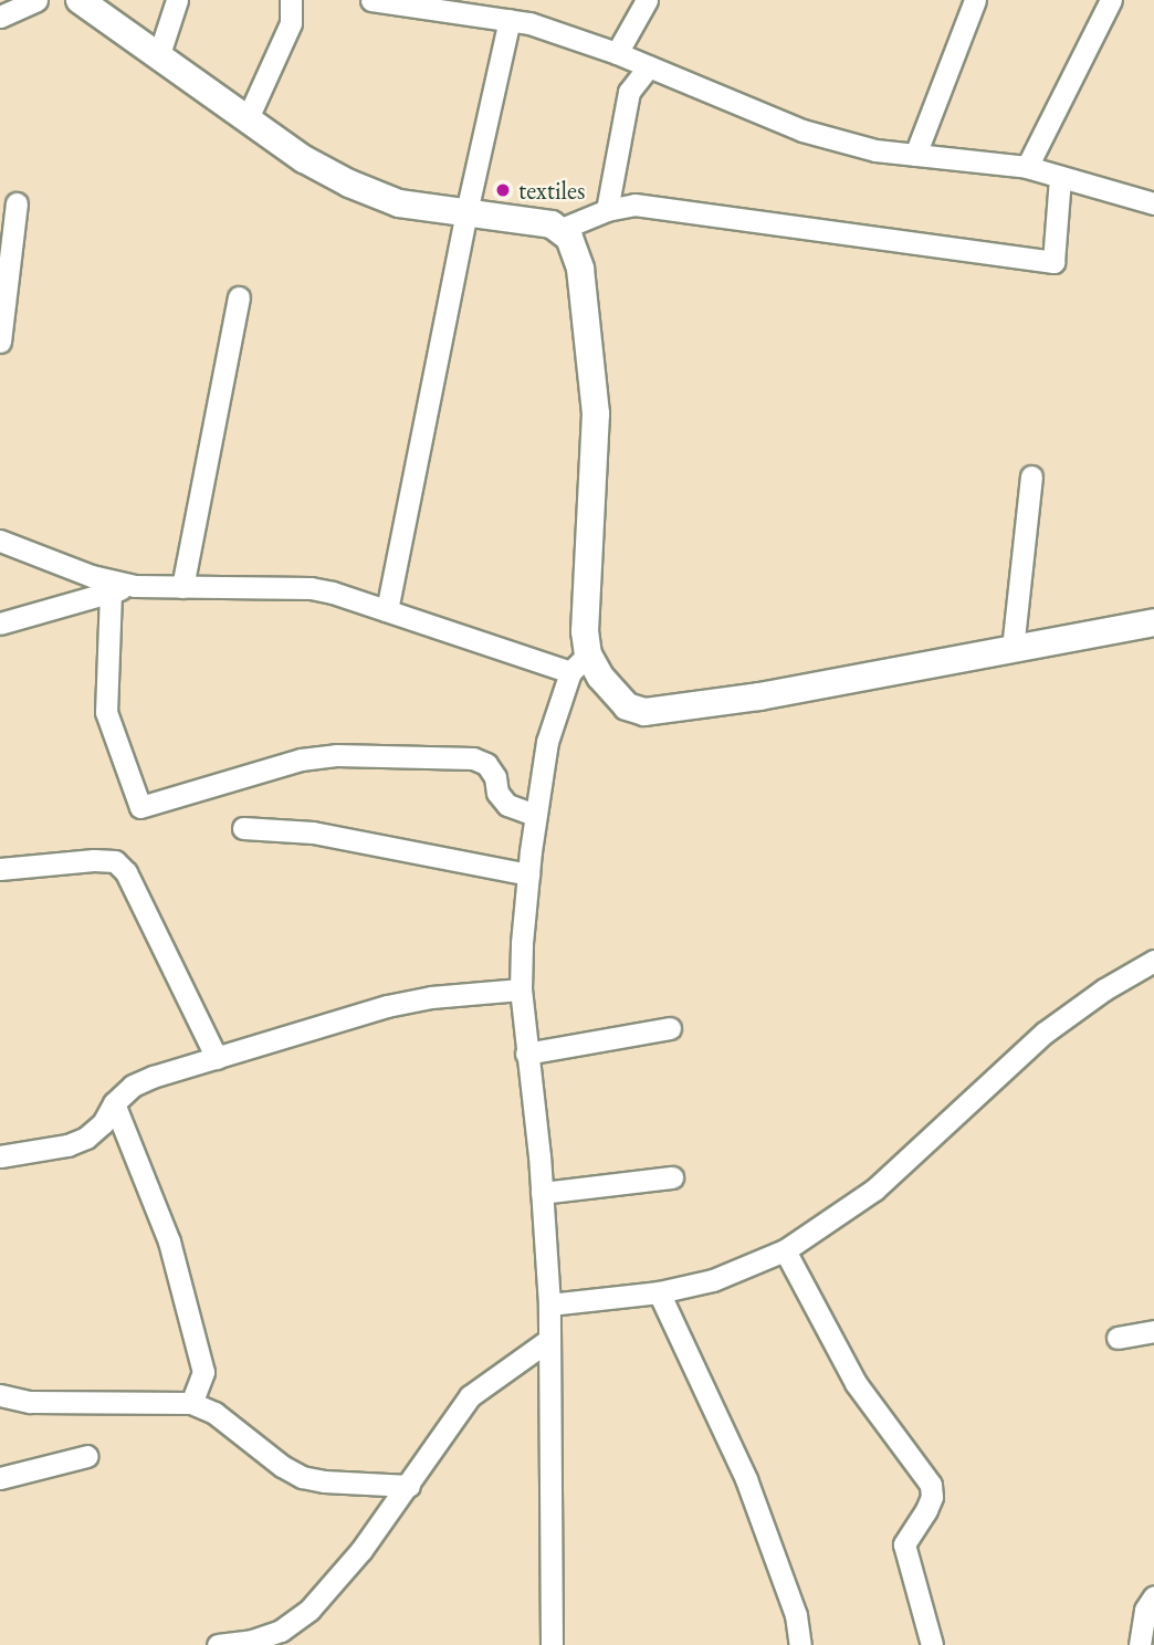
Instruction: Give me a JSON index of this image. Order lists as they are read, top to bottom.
{
  "places": ["textiles"]
}
